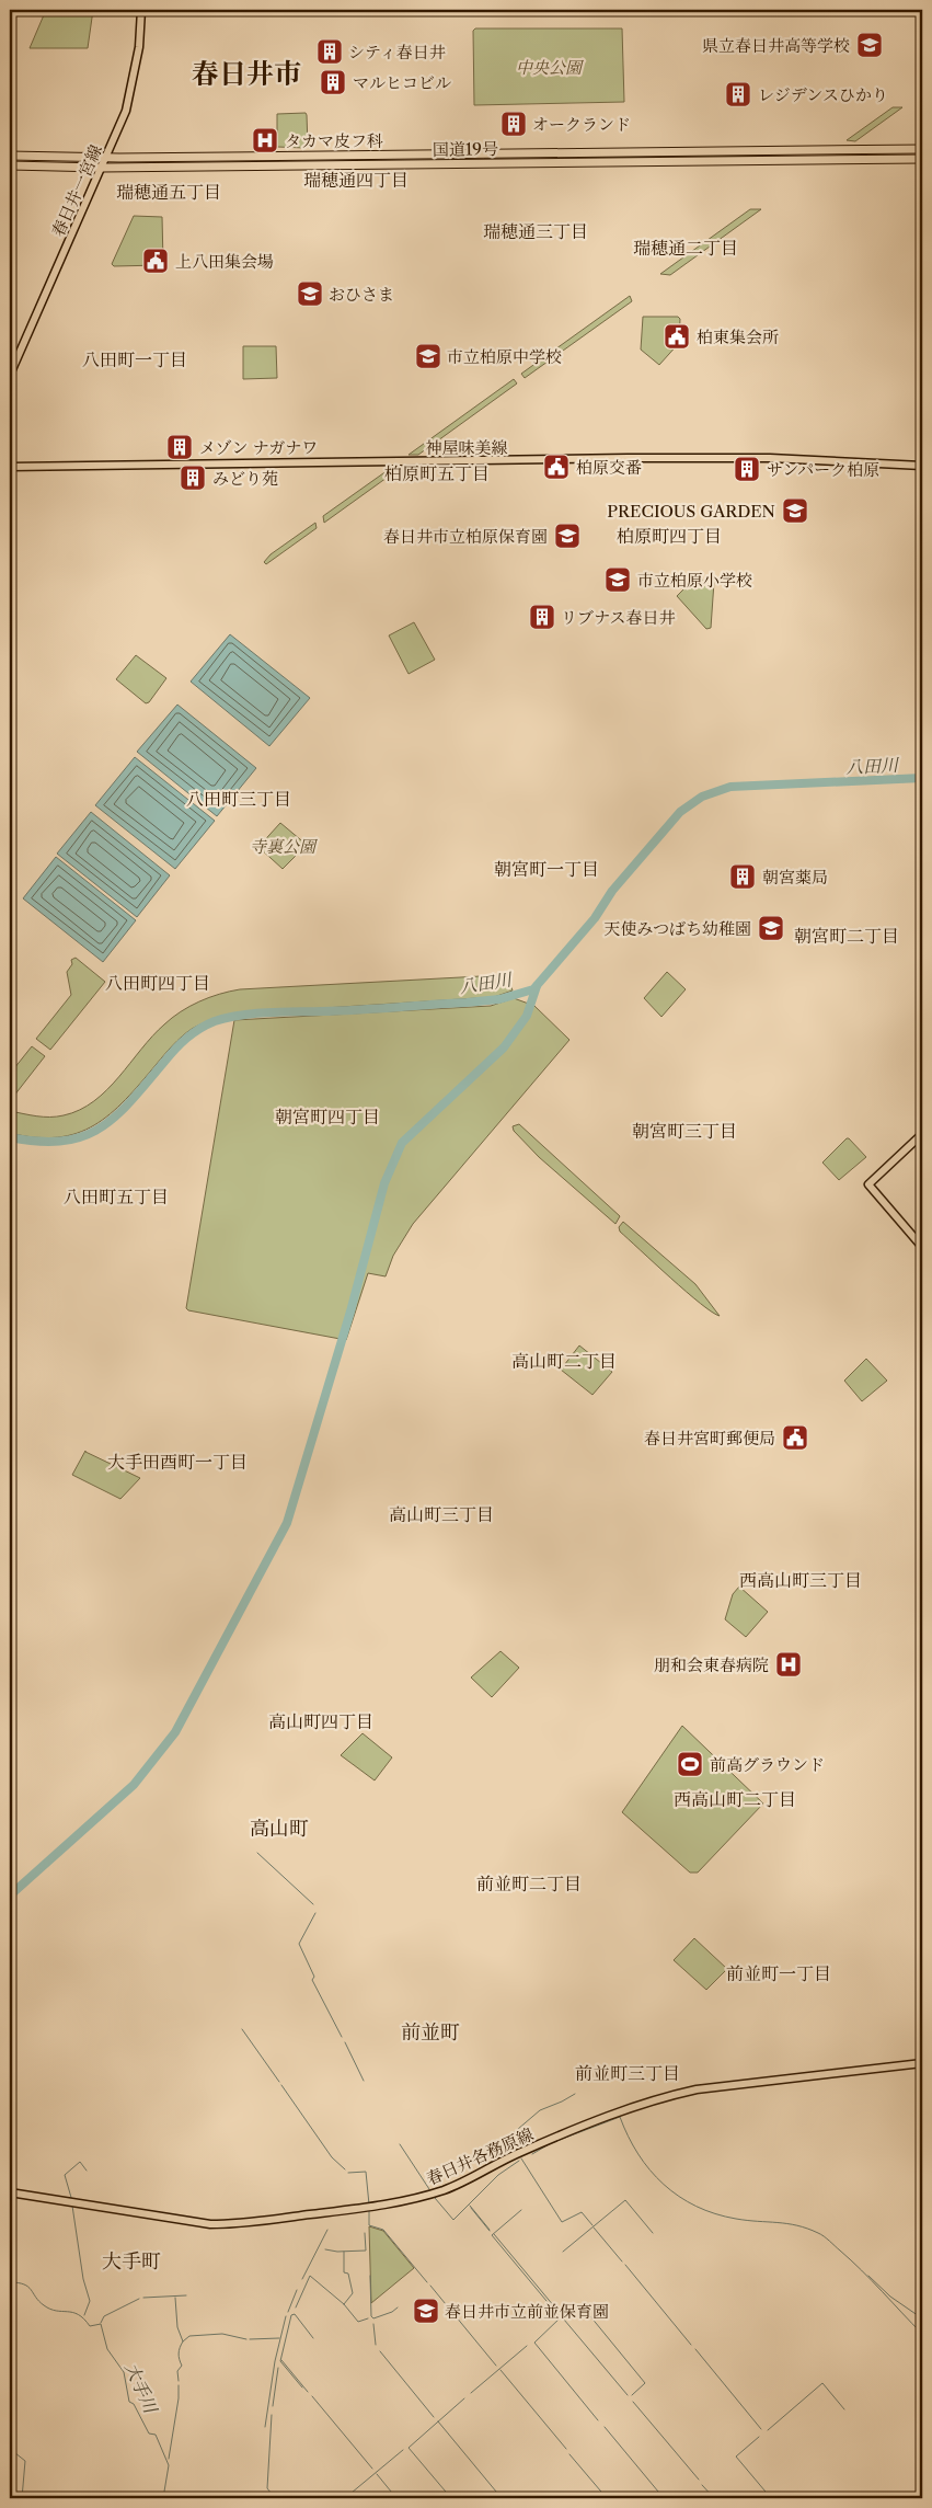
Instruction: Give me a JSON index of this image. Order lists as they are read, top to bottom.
{
  "streets": {
    "highway": ["国道19号"],
    "main road": ["春日井一宮線", "神屋味美線", "春日井各務原線"]
  },
  "crossings": [
    ["国道19号", "春日井一宮線"]
  ],
  "districts": [
    "春日井市",
    "瑞穂通四丁目",
    "瑞穂通五丁目",
    "瑞穂通三丁目",
    "瑞穂通二丁目",
    "八田町一丁目",
    "柏原町五丁目",
    "柏原町四丁目",
    "八田町三丁目",
    "朝宮町一丁目",
    "朝宮町二丁目",
    "八田町四丁目",
    "朝宮町四丁目",
    "朝宮町三丁目",
    "八田町五丁目",
    "高山町二丁目",
    "大手田酉町一丁目",
    "高山町三丁目",
    "西高山町三丁目",
    "高山町四丁目",
    "西高山町二丁目",
    "高山町",
    "前並町二丁目",
    "前並町一丁目",
    "前並町",
    "前並町三丁目",
    "大手町"
  ],
  "water": ["八田川", "大手川"],
  "parks": ["中央公園", "寺裏公園"],
  "places": {
    "school or university": [
      "県立春日井高等学校",
      "おひさま",
      "市立柏原中学校",
      "PRECIOUS GARDEN",
      "春日井市立柏原保育園",
      "市立柏原小学校",
      "天使みつばち幼稚園",
      "春日井市立前並保育園"
    ],
    "building": [
      "シティ春日井",
      "マルヒコビル",
      "レジデンスひかり",
      "オークランド",
      "メゾン ナガナワ",
      "サンパーク柏原",
      "みどり苑",
      "リブナス春日井",
      "朝宮薬局"
    ],
    "hospital": ["タカマ皮フ科", "朋和会東春病院"],
    "public building": [
      "上八田集会場",
      "柏東集会所",
      "柏原交番",
      "春日井宮町郵便局"
    ],
    "sports": ["前高グラウンド"]
  }
}
